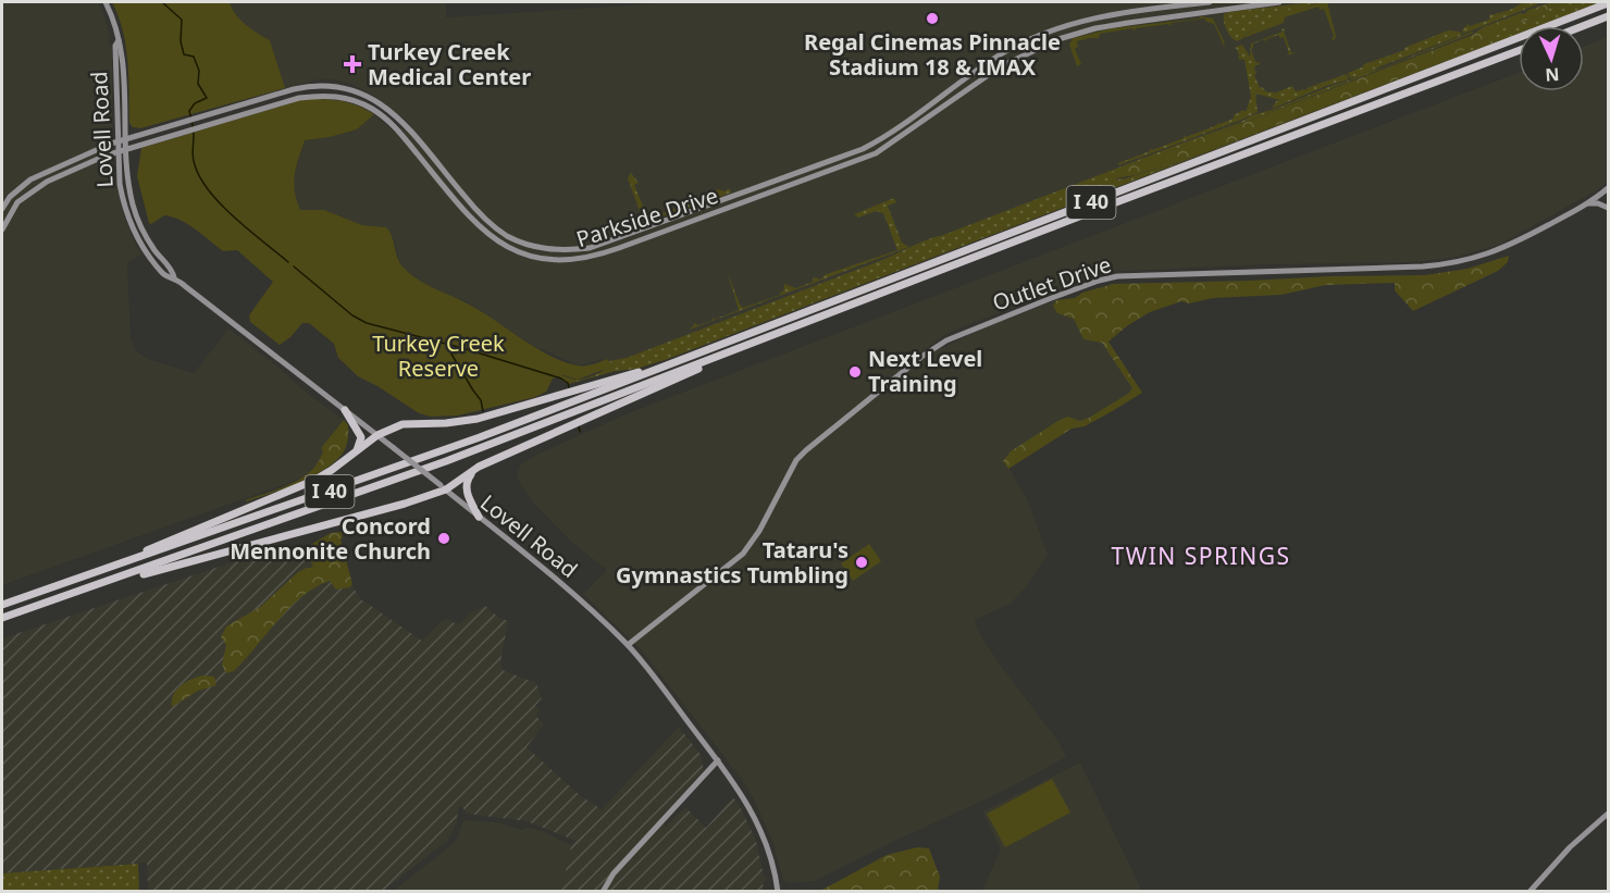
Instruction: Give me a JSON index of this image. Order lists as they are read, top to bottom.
{
  "streets": {
    "highway": ["I 40"],
    "street": ["Lovell Road", "Parkside Drive", "Outlet Drive"]
  },
  "crossings": [
    ["Lovell Road", "Parkside Drive"],
    ["Lovell Road", "Outlet Drive"]
  ],
  "districts": ["TWIN SPRINGS"],
  "parks": ["Turkey Creek Reserve"],
  "places": {
    "other": [
      "Regal Cinemas Pinnacle Stadium 18 & IMAX",
      "Next Level Training",
      "Concord Mennonite Church",
      "Tataru's Gymnastics Tumbling"
    ],
    "health": ["Turkey Creek Medical Center"]
  },
  "north": "bottom"
}
